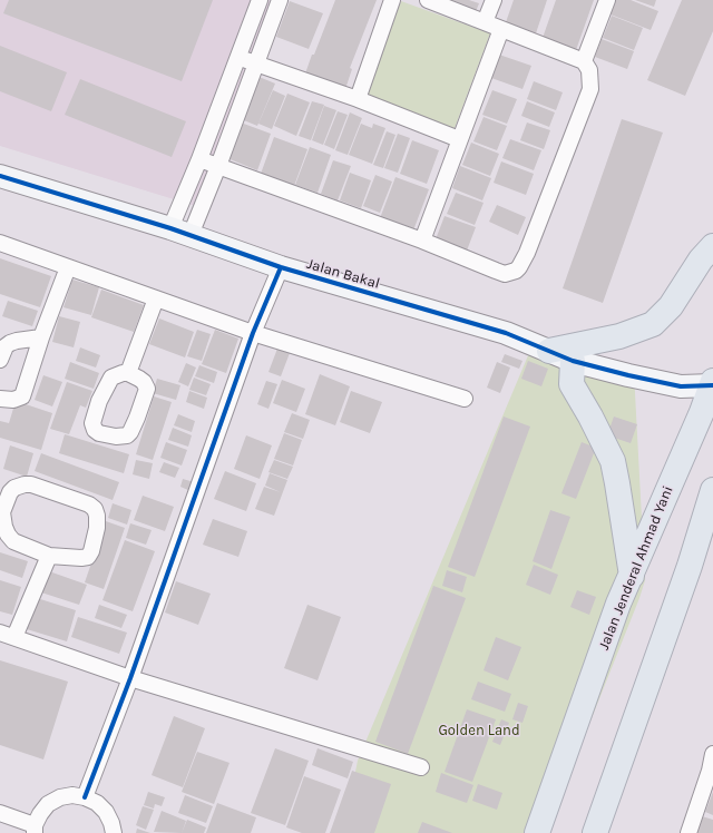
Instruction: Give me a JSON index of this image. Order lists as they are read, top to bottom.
{
  "streets": {
    "highway": ["Jalan Jenderal Ahmad Yani"],
    "street": ["Jalan Bakal"]
  },
  "crossings": [
    ["Jalan Bakal", "Jalan Jenderal Ahmad Yani"]
  ],
  "parks": ["Golden Land"]
}
